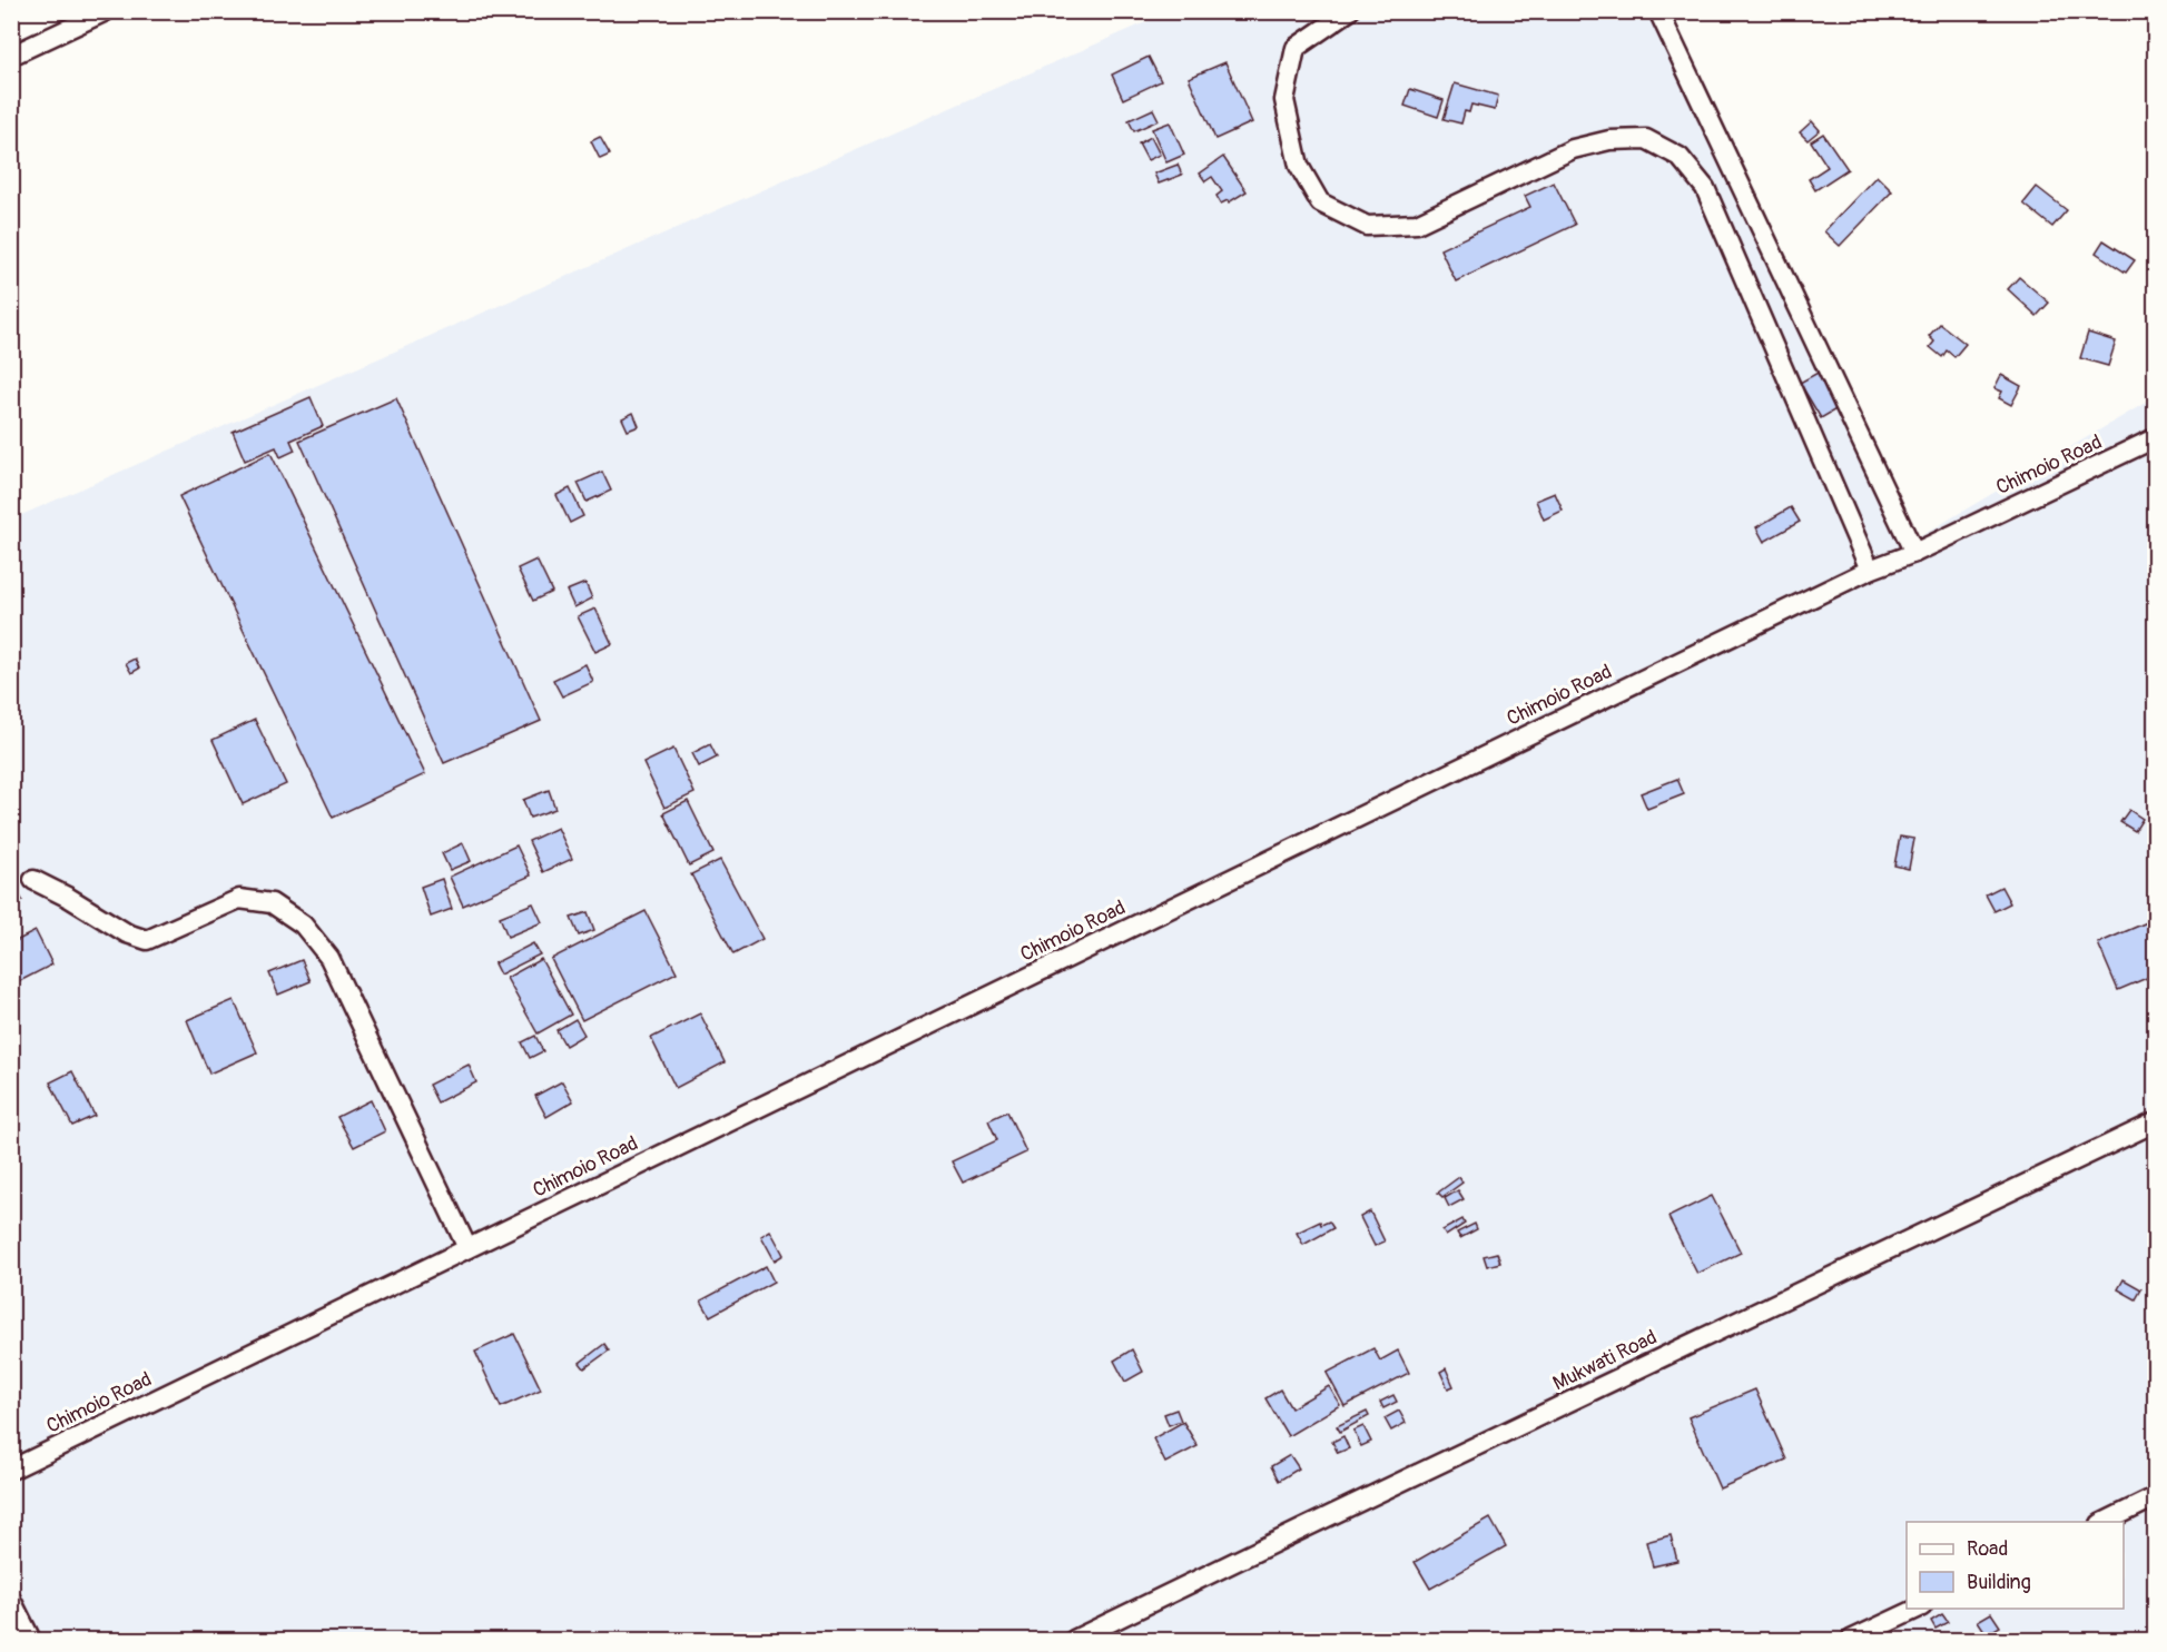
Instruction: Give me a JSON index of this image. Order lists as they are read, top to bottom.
{
  "streets": {
    "street": ["Chimoio Road", "Mukwati Road"]
  },
  "legend": ["Road", "Building"]
}
